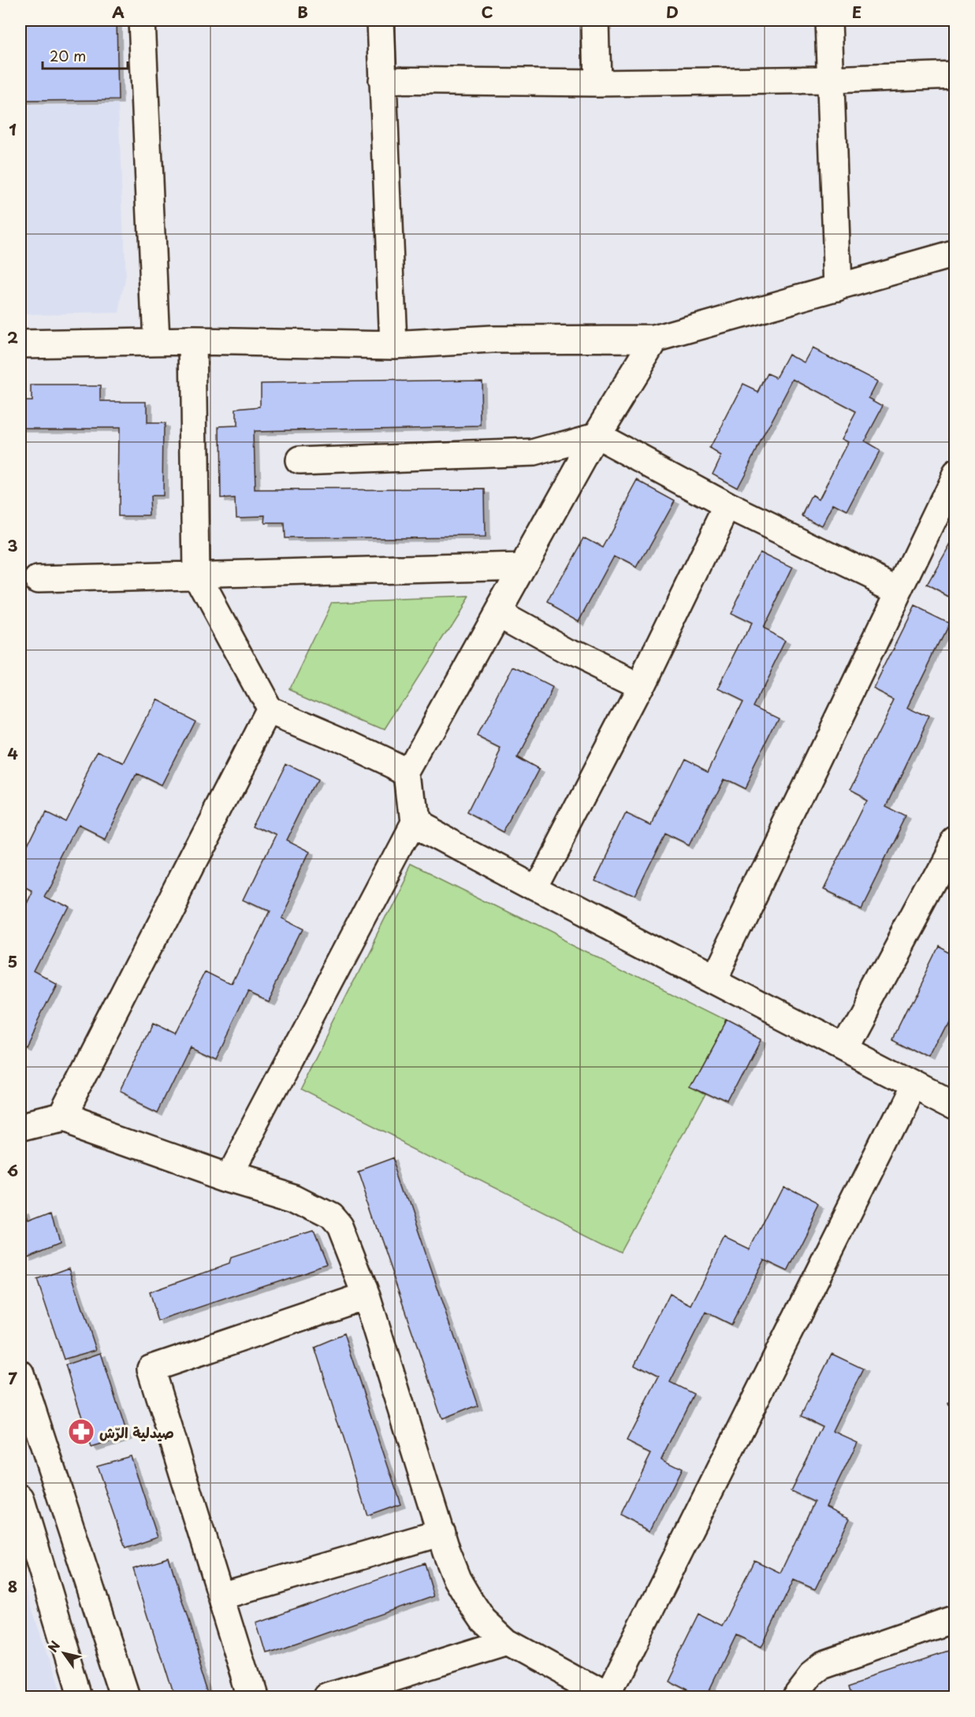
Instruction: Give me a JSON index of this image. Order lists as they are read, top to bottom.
{
  "places": {
    "pharmacy": ["صيدلية الرّش"]
  },
  "scale_bar": "20 m",
  "north": "top left",
  "grid": {
    "columns": [
      "A",
      "B",
      "C",
      "D",
      "E"
    ],
    "rows": [
      "1",
      "2",
      "3",
      "4",
      "5",
      "6",
      "7",
      "8"
    ]
  }
}
